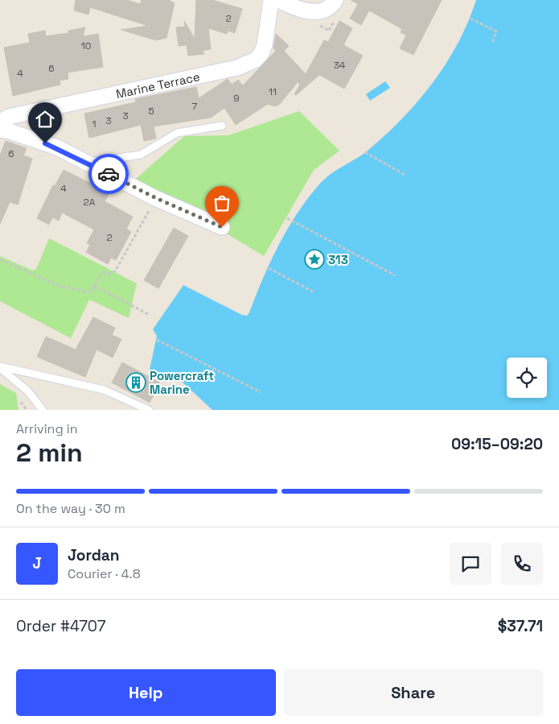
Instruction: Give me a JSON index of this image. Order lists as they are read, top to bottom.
{
  "streets": {
    "street": ["Marine Terrace"]
  },
  "places": {
    "place": ["313"],
    "building": ["Powercraft Marine"]
  },
  "house_numbers": [
    "2",
    "10",
    "34",
    "6",
    "4",
    "11",
    "9",
    "7",
    "5",
    "3",
    "3",
    "1",
    "6",
    "4",
    "2A",
    "2"
  ],
  "page": {
    "heading": ["2 min", "Arriving in", "09:15–09:20"],
    "panel": [
      "Jordan",
      "Courier · 4.8",
      "Order #4707",
      "$37.71"
    ],
    "bar": "On the way · 30 m",
    "round": "J",
    "buttons": ["Help", "Share"]
  }
}
